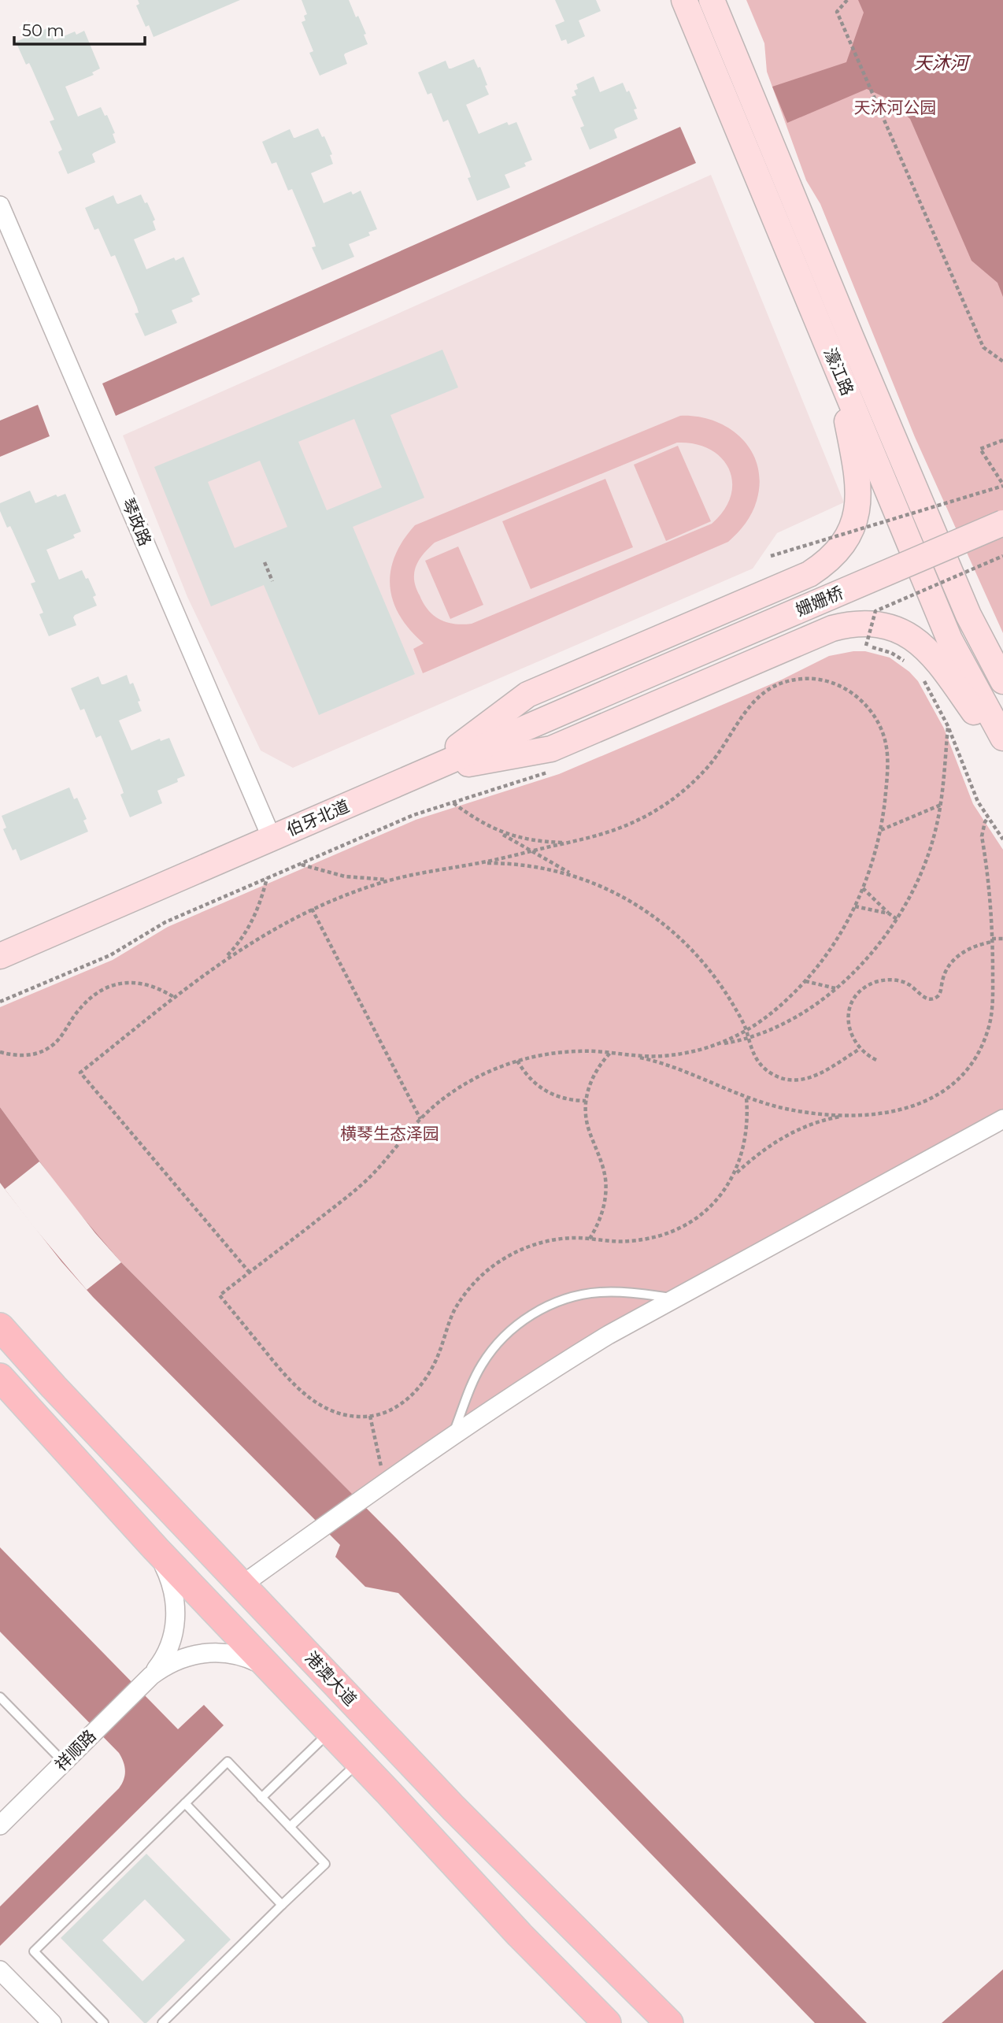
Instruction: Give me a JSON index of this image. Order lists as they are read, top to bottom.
{
  "streets": {
    "main road": [
      "濠江路",
      "姗姗桥",
      "伯牙北道",
      "港澳大道"
    ],
    "street": ["琴政路", "祥顺路"]
  },
  "crossings": [
    ["琴政路", "伯牙北道"],
    ["姗姗桥", "伯牙北道"]
  ],
  "water": ["天沐河"],
  "parks": ["天沐河公园", "横琴生态泽园"],
  "scale_bar": "50 m"
}
